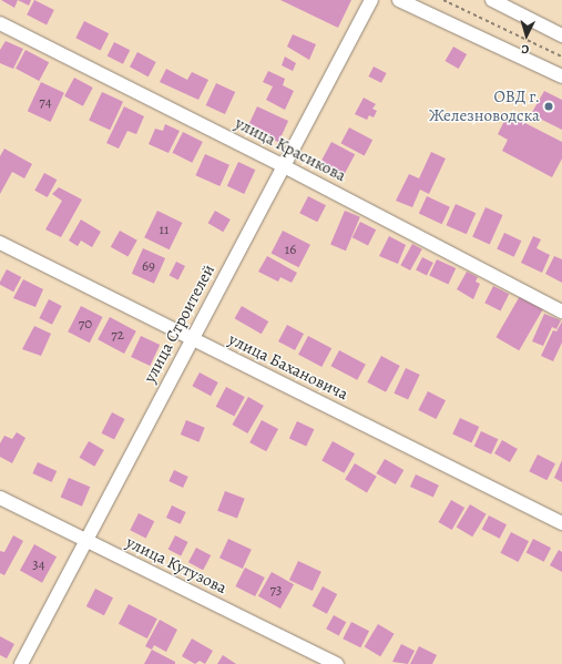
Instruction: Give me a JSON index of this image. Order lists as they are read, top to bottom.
{
  "streets": {
    "street": [
      "улица Красикова",
      "улица Строителей",
      "улица Бахановича",
      "улица Кутузова"
    ]
  },
  "crossings": [
    ["улица Красикова", "улица Строителей"],
    ["улица Строителей", "улица Бахановича"],
    ["улица Строителей", "улица Кутузова"]
  ],
  "places": ["ОВД г. Железноводска"],
  "house_numbers": [
    "74",
    "11",
    "16",
    "69",
    "70",
    "72",
    "34",
    "73"
  ],
  "north": "bottom"
}
